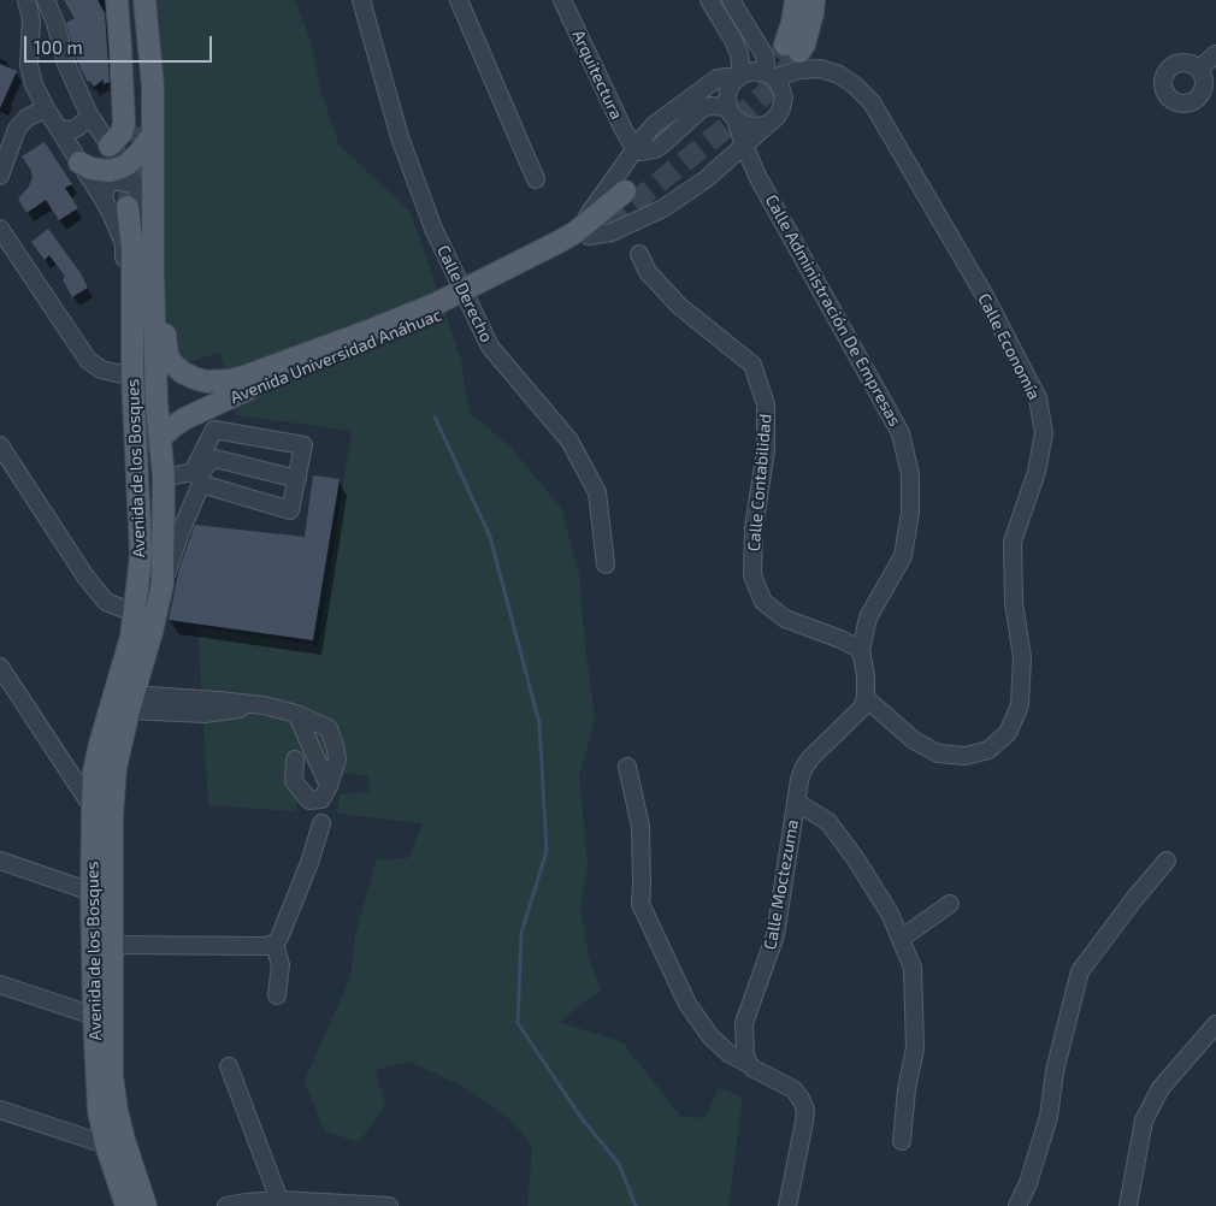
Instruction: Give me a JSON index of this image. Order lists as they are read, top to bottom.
{
  "streets": {
    "main road": ["Avenida Universidad Anáhuac", "Avenida de los Bosques"],
    "street": [
      "Arquitectura",
      "Calle Derecho",
      "Calle Administración De Empresas",
      "Calle Economía",
      "Calle Contabilidad",
      "Calle Moctezuma"
    ]
  },
  "crossings": [
    ["Calle Administración De Empresas", "Calle Economía"],
    ["Calle Administración De Empresas", "Calle Contabilidad"],
    ["Calle Economía", "Calle Moctezuma"],
    ["Avenida Universidad Anáhuac", "Avenida de los Bosques"]
  ],
  "scale_bar": "100 m"
}
